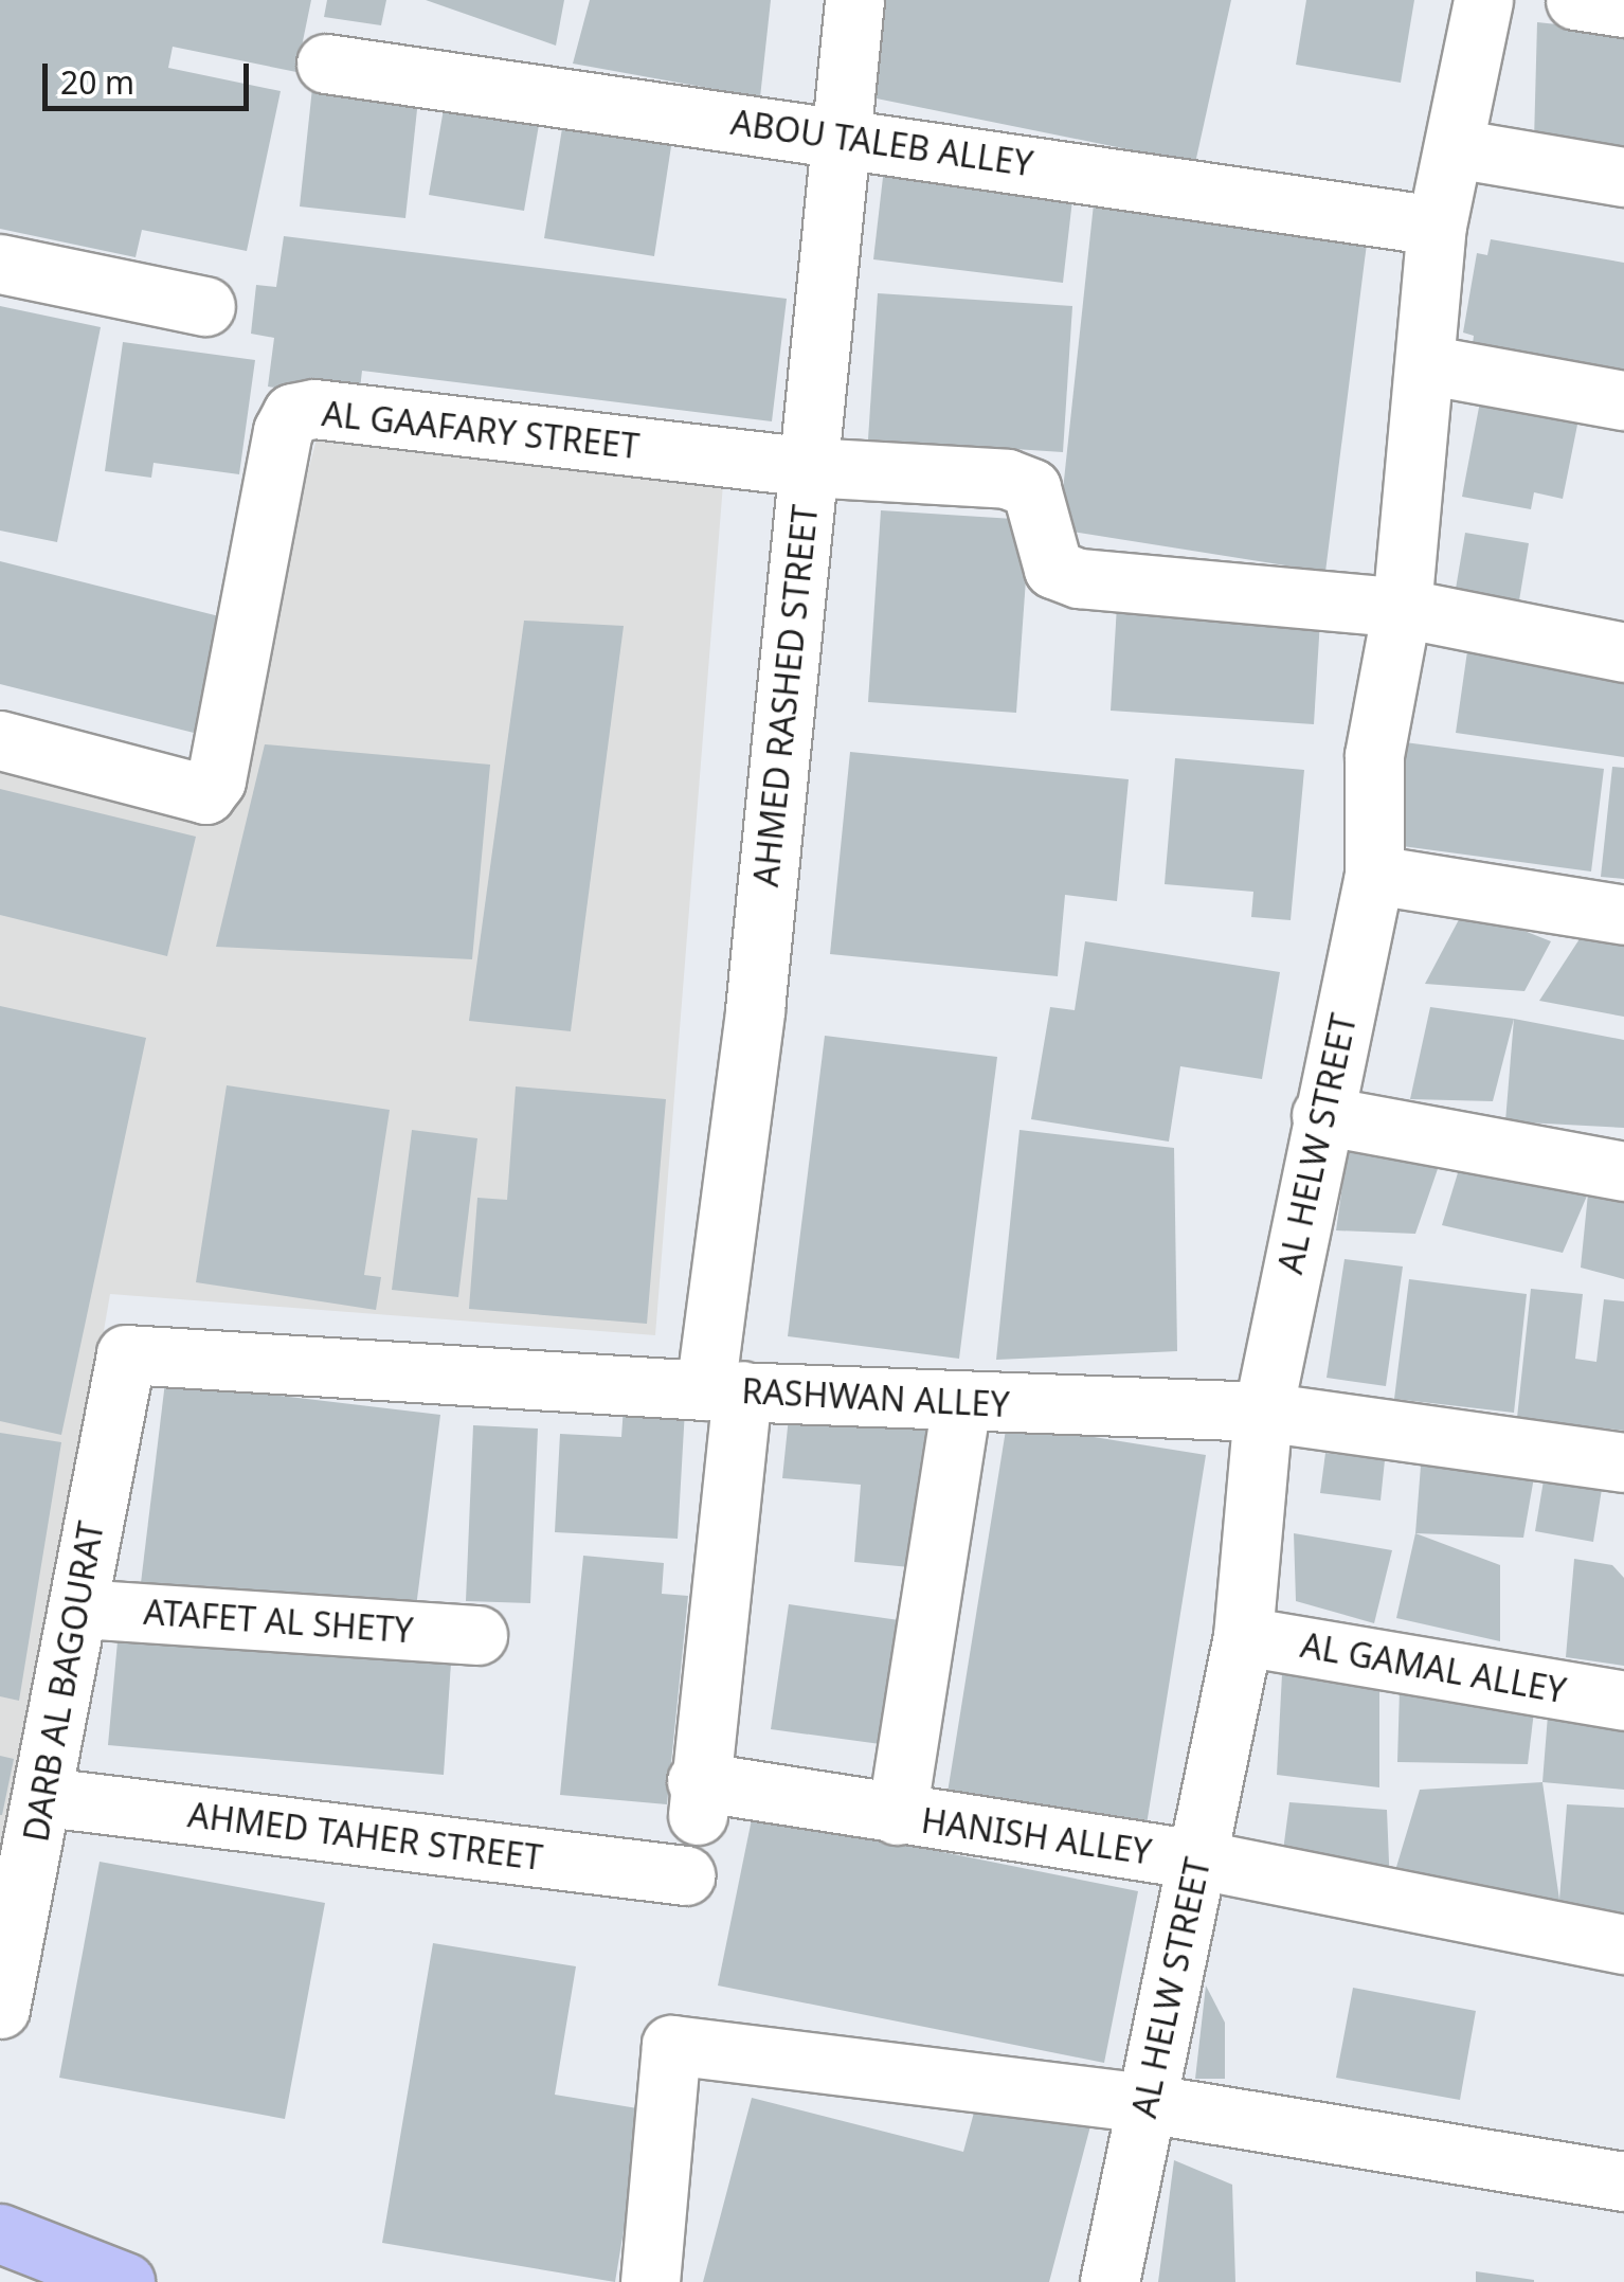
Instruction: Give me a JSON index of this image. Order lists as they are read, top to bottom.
{
  "streets": {
    "street": [
      "ABOU TALEB ALLEY",
      "AL GAAFARY STREET",
      "AHMED RASHED STREET",
      "AL HELW STREET",
      "RASHWAN ALLEY",
      "ATAFET AL SHETY",
      "AL GAMAL ALLEY",
      "DARB AL BAGOURAT",
      "AHMED TAHER STREET",
      "HANISH ALLEY"
    ]
  },
  "crossings": [
    ["ABOU TALEB ALLEY", "AHMED RASHED STREET"],
    ["ABOU TALEB ALLEY", "AL HELW STREET"],
    ["AL GAAFARY STREET", "AHMED RASHED STREET"],
    ["AHMED RASHED STREET", "RASHWAN ALLEY"],
    ["AHMED RASHED STREET", "HANISH ALLEY"],
    ["AL HELW STREET", "RASHWAN ALLEY"],
    ["AL HELW STREET", "AL GAMAL ALLEY"],
    ["AL HELW STREET", "HANISH ALLEY"],
    ["RASHWAN ALLEY", "DARB AL BAGOURAT"],
    ["ATAFET AL SHETY", "DARB AL BAGOURAT"],
    ["DARB AL BAGOURAT", "AHMED TAHER STREET"]
  ],
  "scale_bar": "20 m"
}
